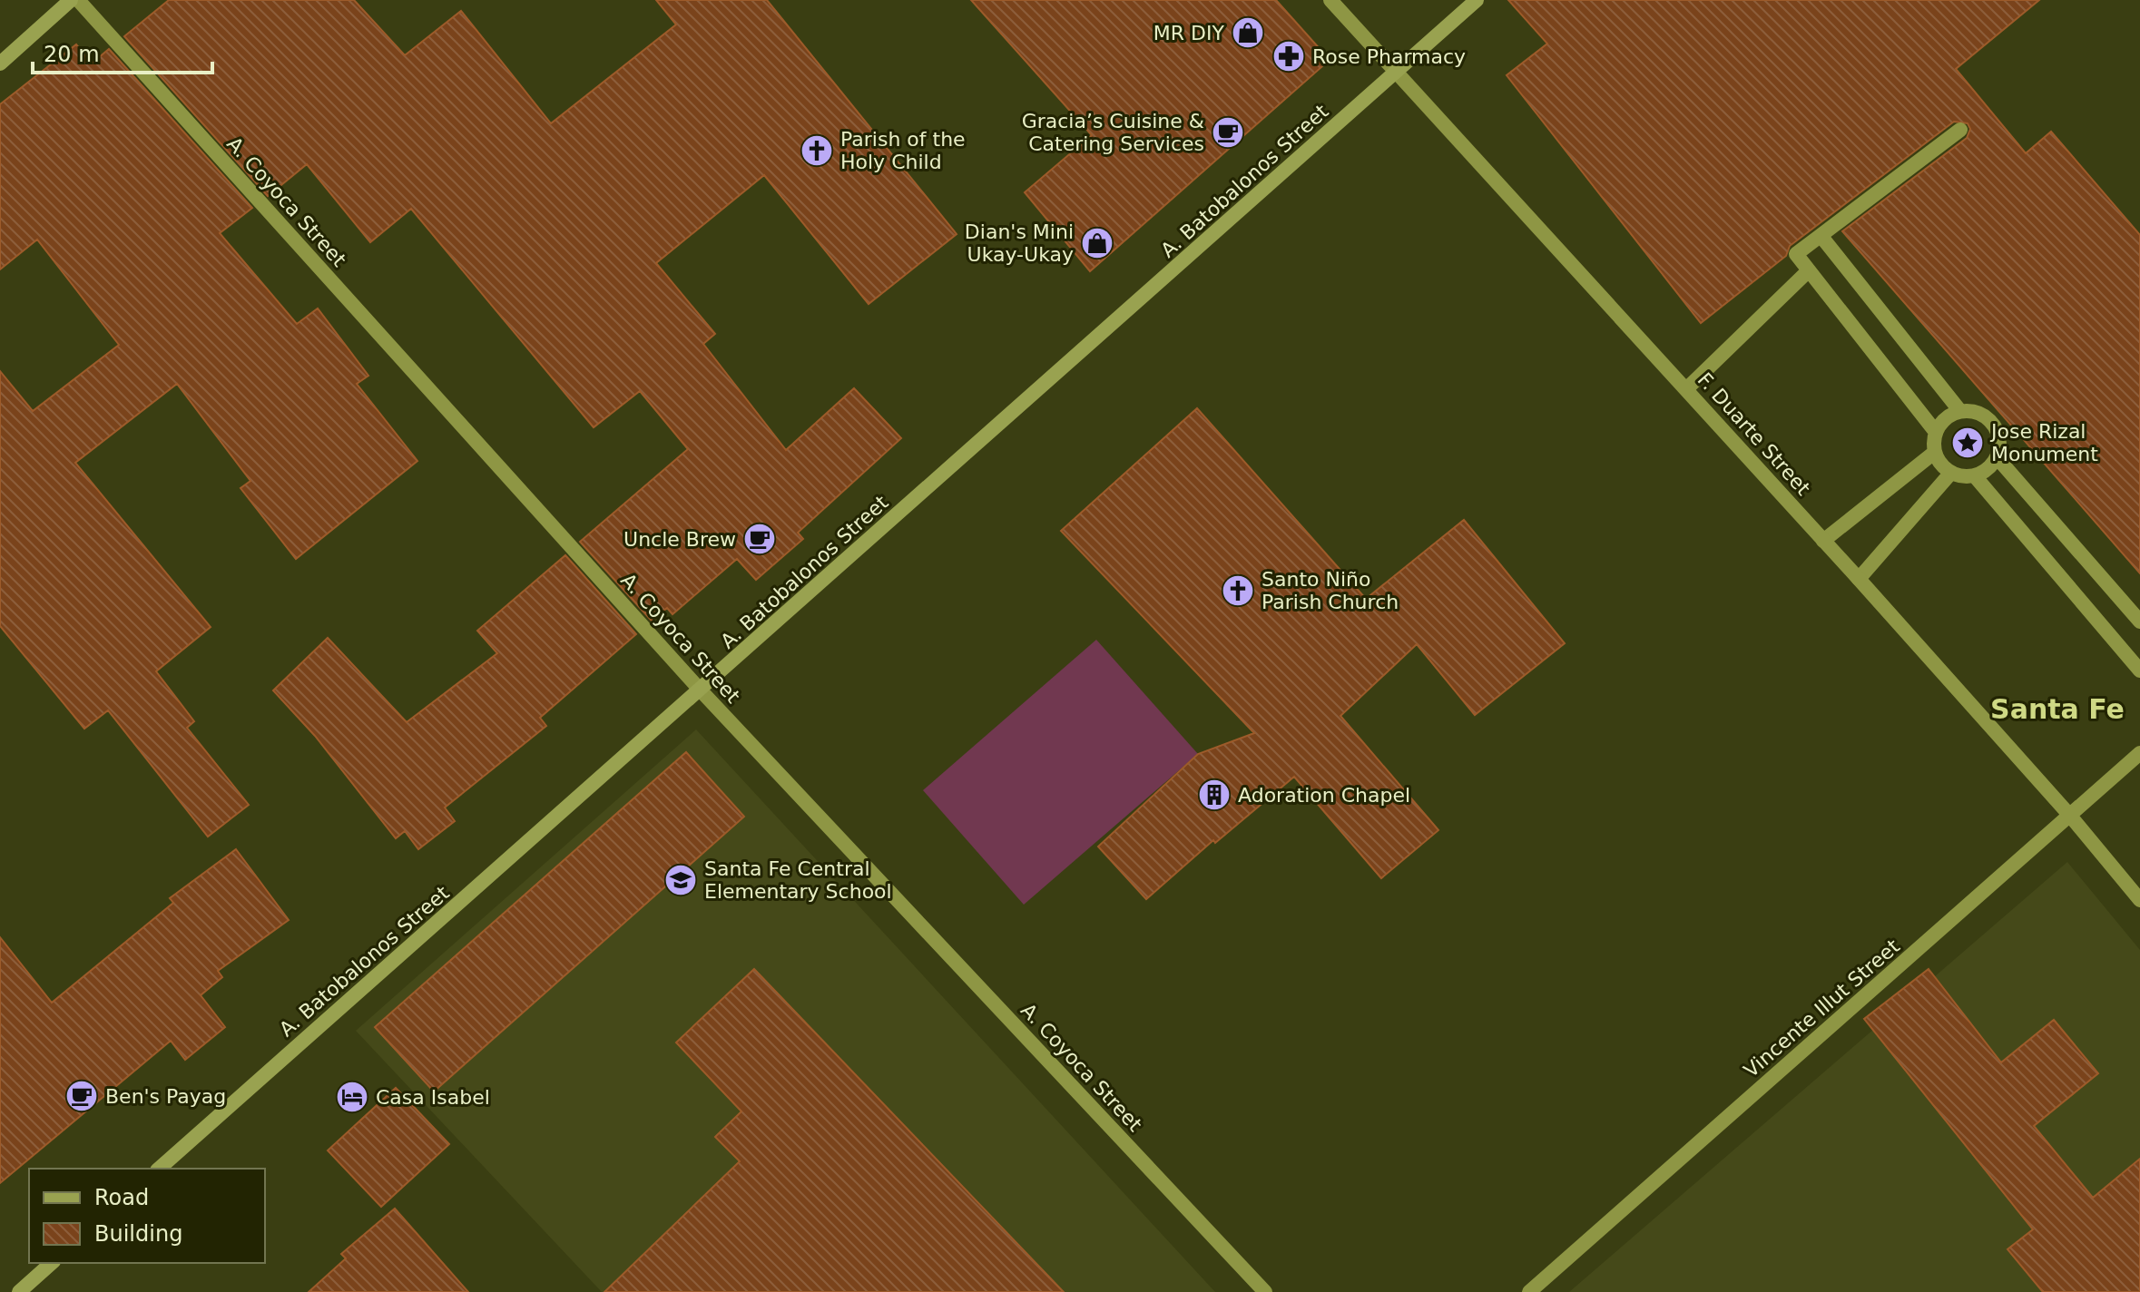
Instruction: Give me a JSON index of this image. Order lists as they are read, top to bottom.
{
  "streets": {
    "street": [
      "A. Batobalonos Street",
      "A. Coyoca Street",
      "F. Duarte Street",
      "Vincente Illut Street"
    ]
  },
  "crossings": [
    ["A. Batobalonos Street", "A. Coyoca Street"],
    ["A. Batobalonos Street", "F. Duarte Street"],
    ["F. Duarte Street", "Vincente Illut Street"]
  ],
  "districts": ["Santa Fe"],
  "places": {
    "shop": ["MR DIY", "Dian's Mini Ukay-Ukay"],
    "pharmacy": ["Rose Pharmacy"],
    "cafe": ["Gracia’s Cuisine & Catering Services", "Uncle Brew", "Ben's Payag"],
    "church": ["Parish of the Holy Child", "Santo Niño Parish Church"],
    "place": ["Jose Rizal Monument"],
    "building": ["Adoration Chapel"],
    "school or university": ["Santa Fe Central Elementary School"],
    "hotel": ["Casa Isabel"]
  },
  "legend": ["Road", "Building"],
  "scale_bar": "20 m"
}
